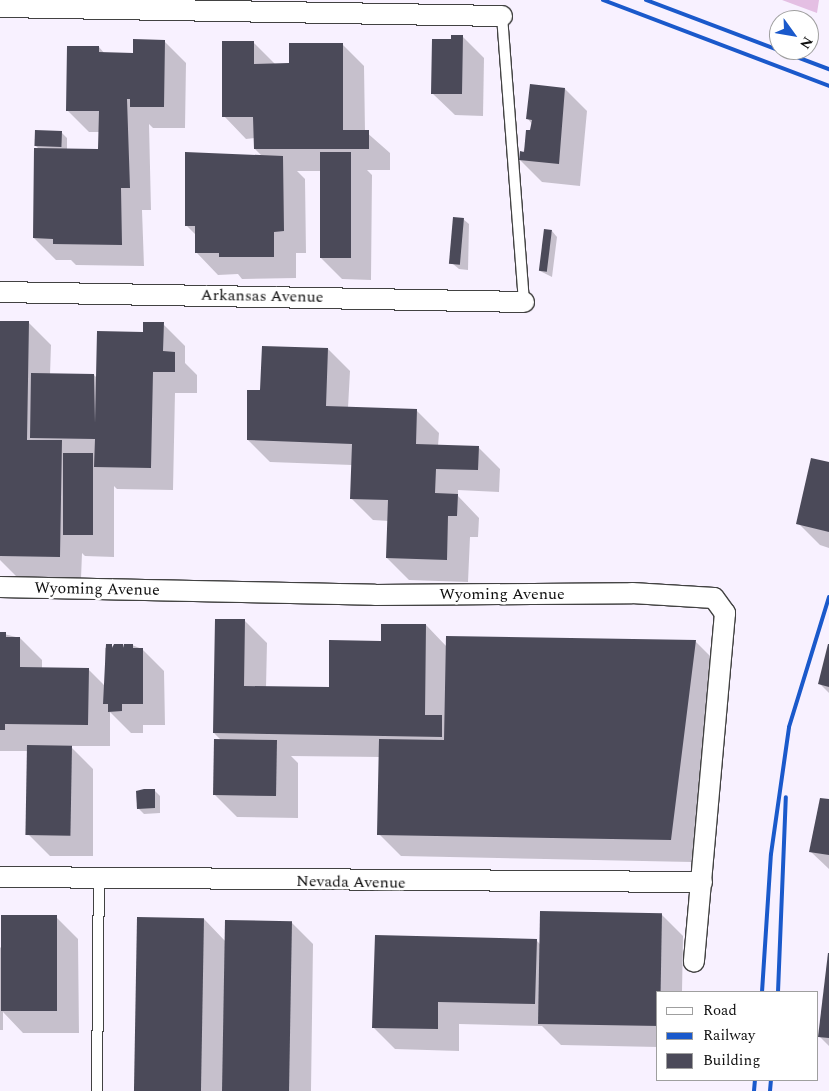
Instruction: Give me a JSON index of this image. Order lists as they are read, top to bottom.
{
  "streets": {
    "street": ["Arkansas Avenue", "Wyoming Avenue", "Nevada Avenue"]
  },
  "crossings": [
    ["Wyoming Avenue", "Nevada Avenue"]
  ],
  "legend": ["Road", "Railway", "Building"],
  "north": "bottom right"
}
